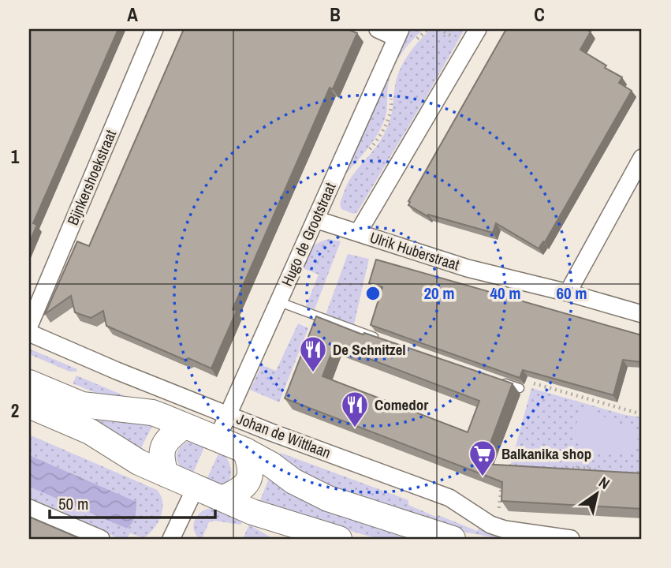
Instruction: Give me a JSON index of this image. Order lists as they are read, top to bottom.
{
  "streets": {
    "main road": ["Johan de Wittlaan"],
    "street": ["Bijnkershoekstraat", "Hugo de Grootstraat", "Ulrik Huberstraat"]
  },
  "crossings": [
    ["Hugo de Grootstraat", "Ulrik Huberstraat"],
    ["Hugo de Grootstraat", "Johan de Wittlaan"]
  ],
  "places": {
    "restaurant": ["De Schnitzel", "Comedor"],
    "supermarket": ["Balkanika shop"]
  },
  "scale_bar": "50 m",
  "north": "top right",
  "grid": {
    "columns": ["A", "B", "C"],
    "rows": ["1", "2"]
  },
  "rings": ["20 m", "40 m", "60 m"]
}
